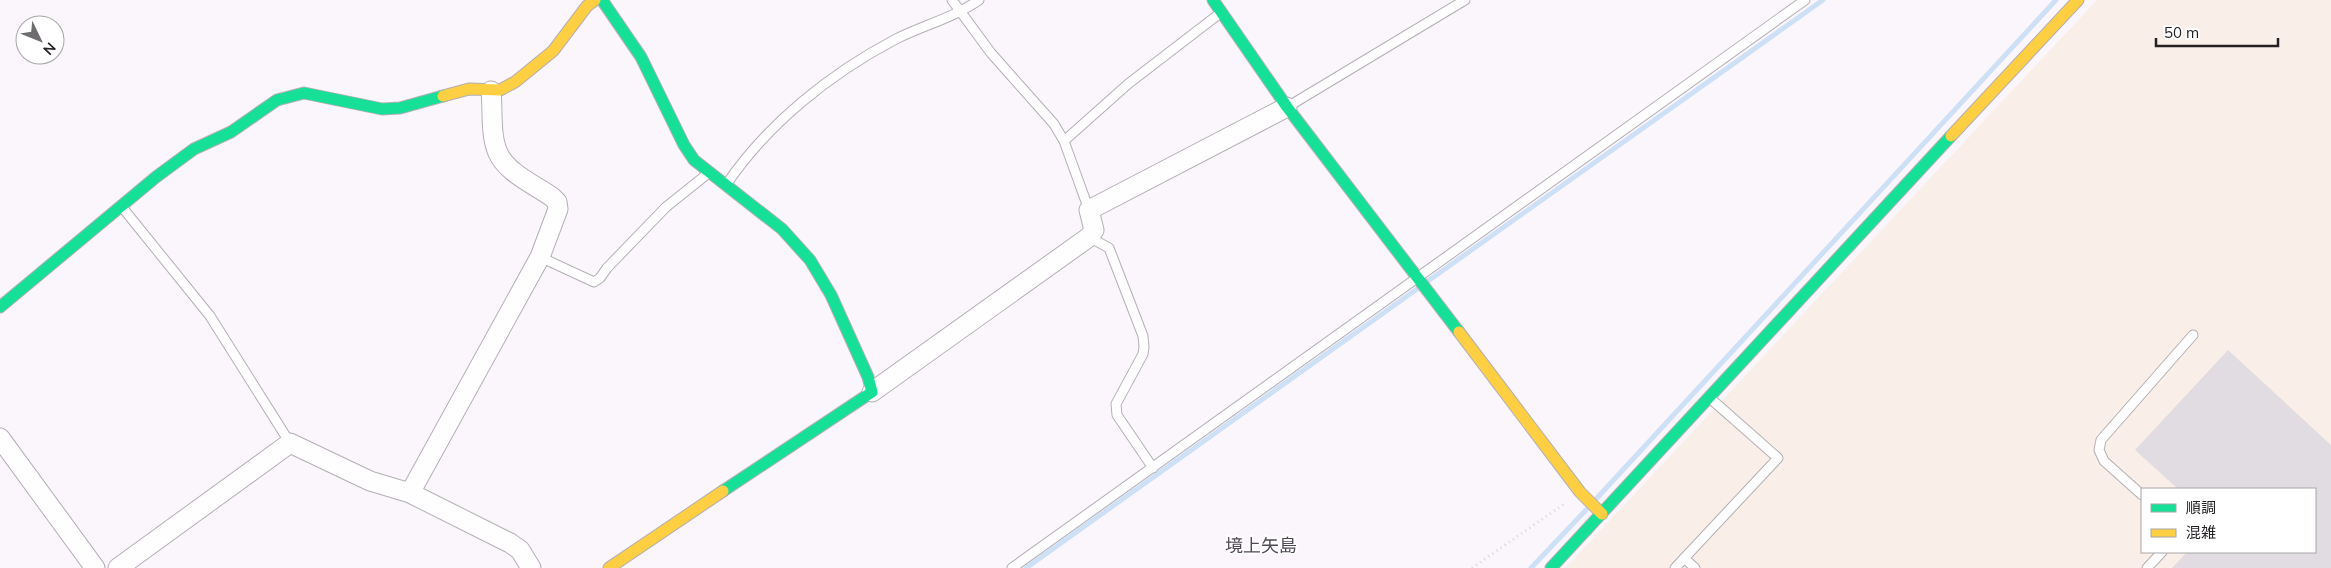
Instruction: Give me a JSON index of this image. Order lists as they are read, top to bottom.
{
  "districts": ["境上矢島"],
  "legend": ["順調", "混雑"],
  "scale_bar": "50 m",
  "north": "bottom right"
}
